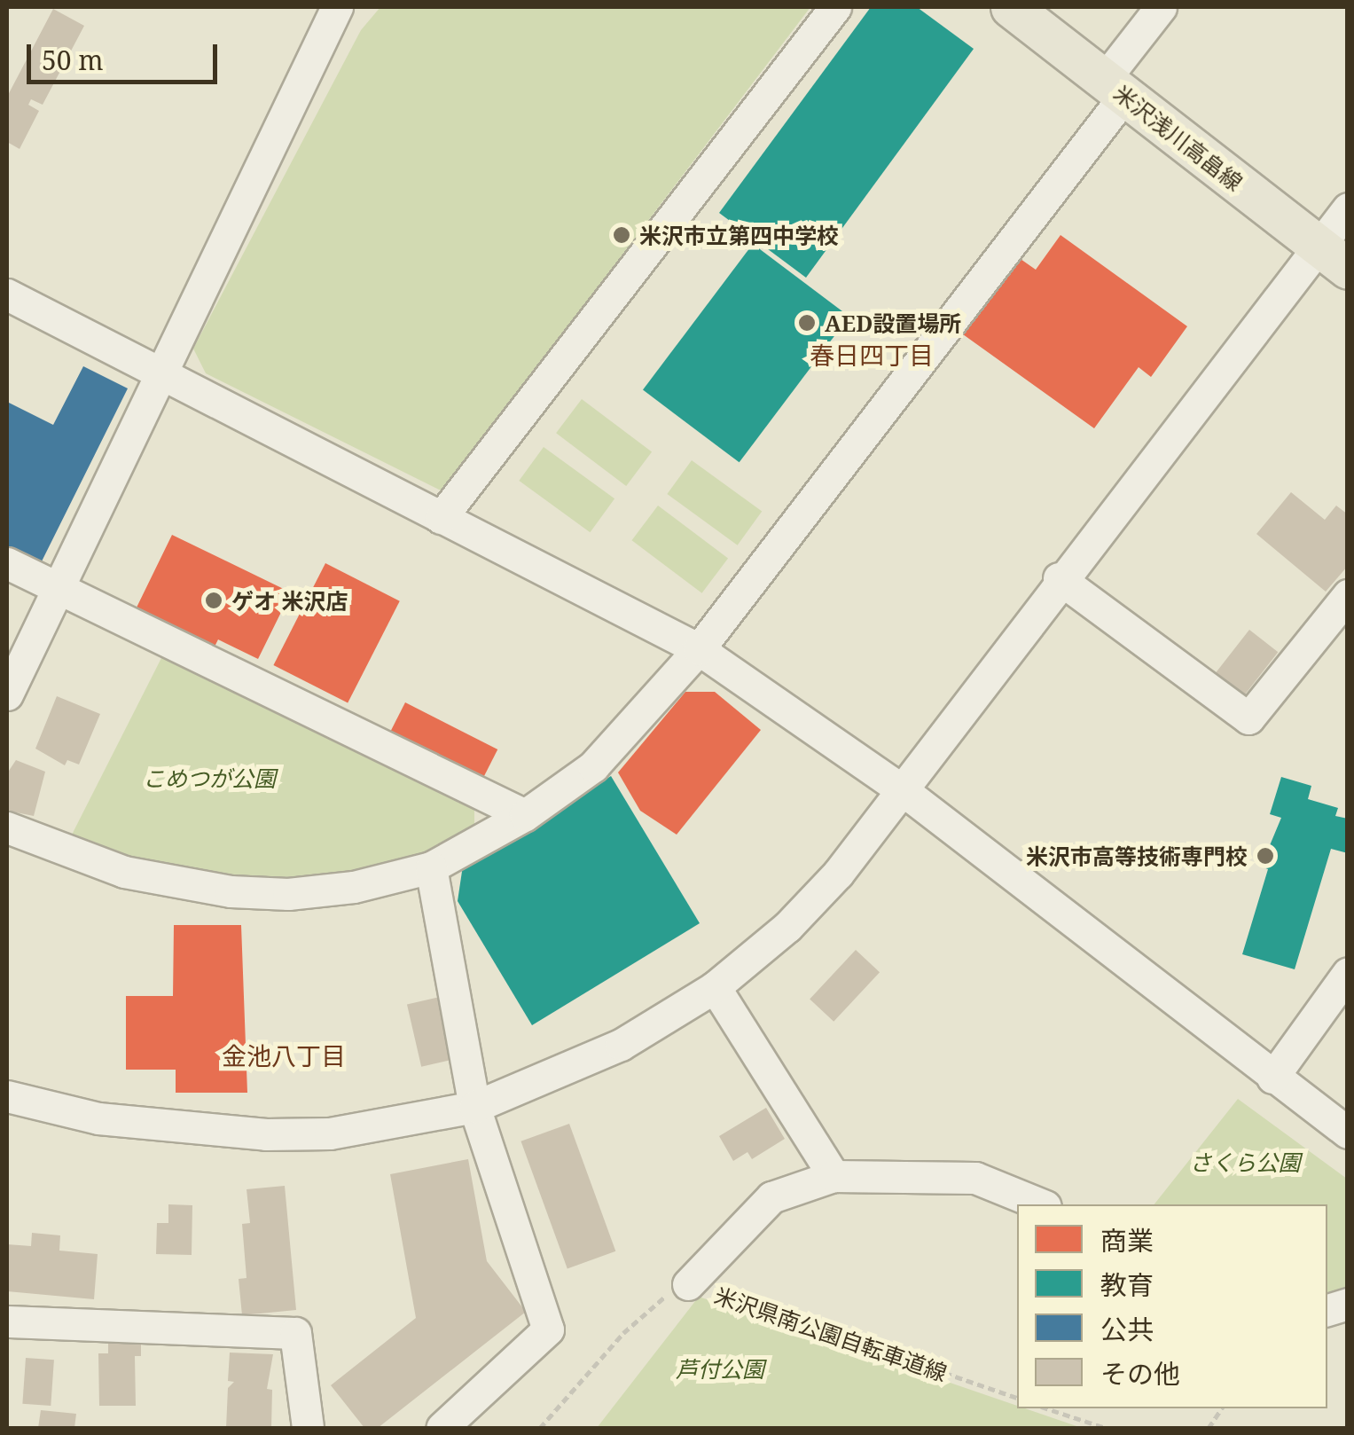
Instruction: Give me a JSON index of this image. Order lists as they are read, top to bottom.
{
  "streets": {
    "main road": ["米沢浅川高畠線"],
    "path": ["米沢県南公園自転車道線"]
  },
  "districts": ["春日四丁目", "金池八丁目"],
  "parks": ["こめつが公園", "さくら公園", "芦付公園"],
  "places": [
    "米沢市立第四中学校",
    "AED設置場所",
    "ゲオ 米沢店",
    "米沢市高等技術専門校"
  ],
  "legend": [
    "商業",
    "教育",
    "公共",
    "その他"
  ],
  "scale_bar": "50 m"
}
